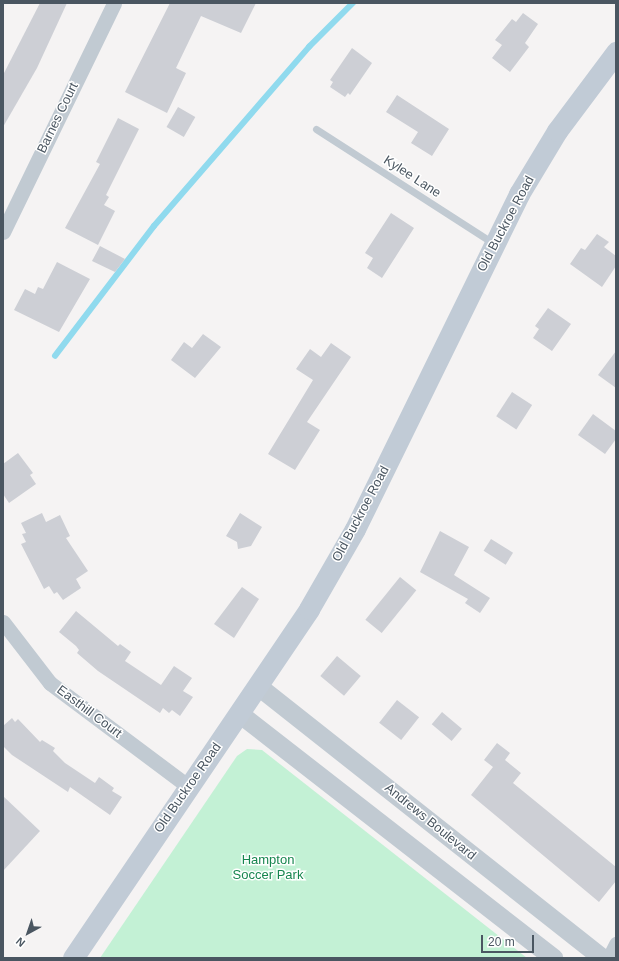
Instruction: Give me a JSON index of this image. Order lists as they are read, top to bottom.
{
  "streets": {
    "main road": ["Old Buckroe Road"],
    "street": ["Barnes Court", "Easthill Court", "Andrews Boulevard"],
    "lane": ["Kylee Lane"]
  },
  "crossings": [
    ["Kylee Lane", "Old Buckroe Road"],
    ["Old Buckroe Road", "Easthill Court"],
    ["Old Buckroe Road", "Andrews Boulevard"]
  ],
  "parks": ["Hampton Soccer Park"],
  "scale_bar": "20 m",
  "north": "bottom left"
}
